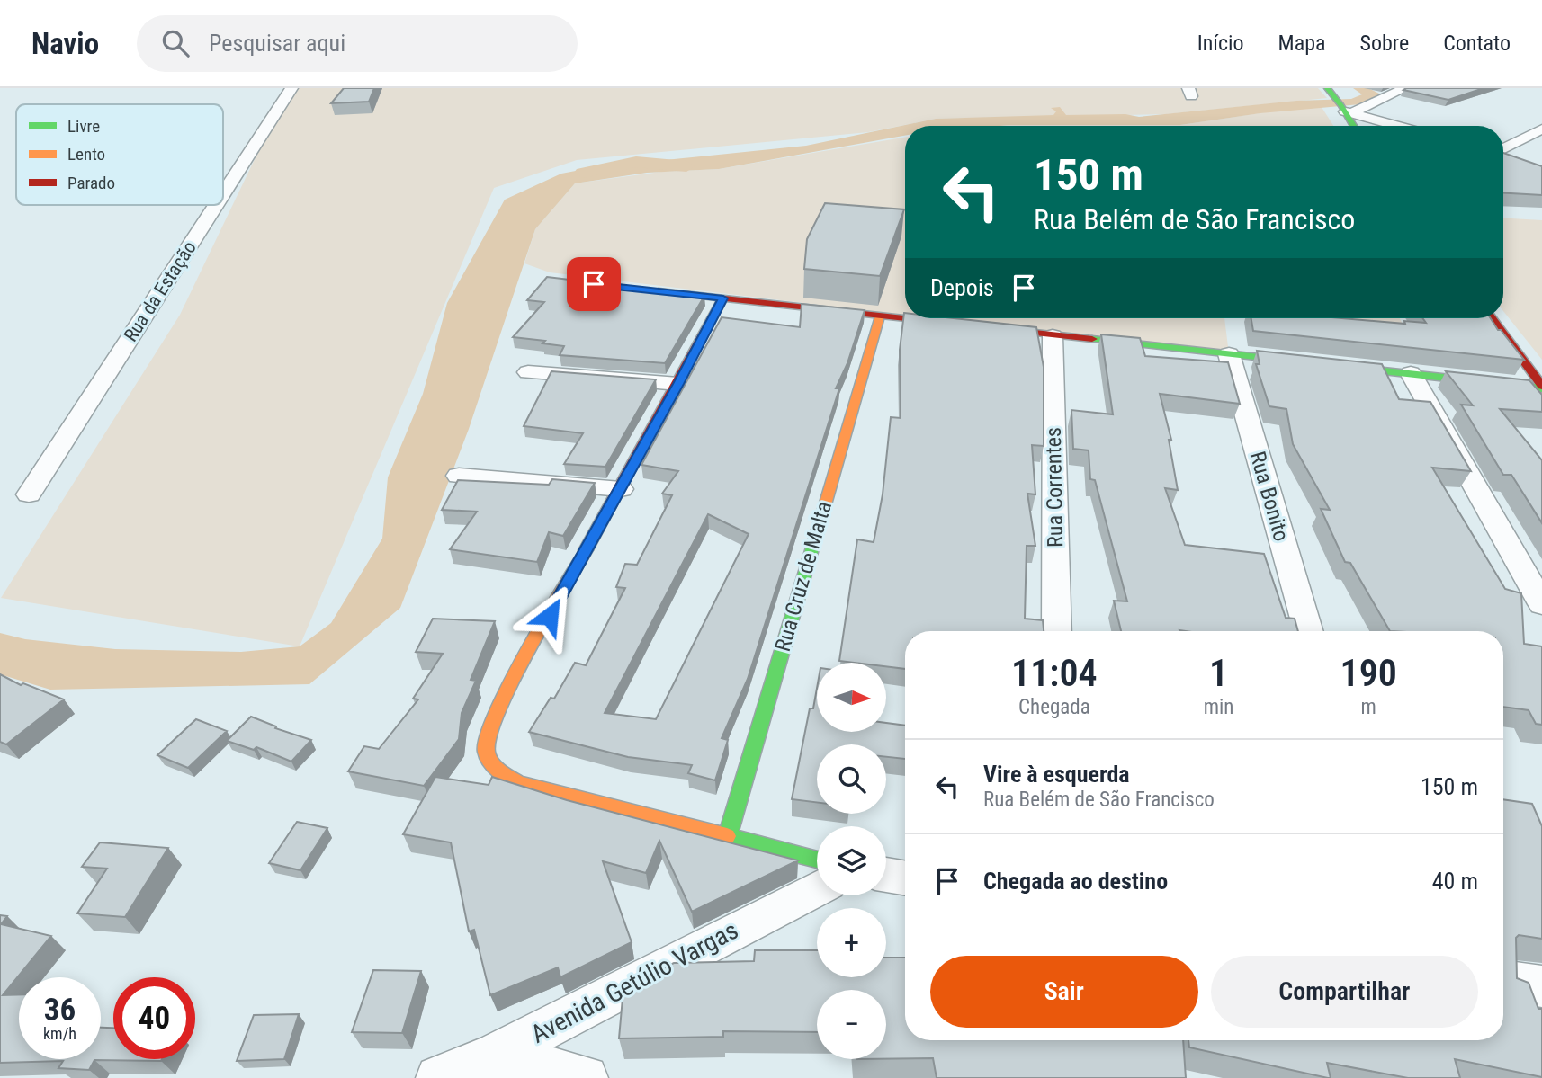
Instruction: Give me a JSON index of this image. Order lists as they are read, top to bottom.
{
  "streets": {
    "street": [
      "Rua da Estação",
      "Rua Correntes",
      "Rua Bonito",
      "Rua Cruz de Malta",
      "Avenida Getúlio Vargas"
    ]
  },
  "legend": ["Livre", "Lento", "Parado"],
  "north": "right",
  "page": {
    "header": "Navio",
    "search": "Pesquisar aqui",
    "nav": [
      "Início",
      "Mapa",
      "Sobre",
      "Contato"
    ],
    "turn": ["150 m", "Rua Belém de São Francisco"],
    "then": "Depois",
    "eta": [
      "11:04",
      "Chegada",
      "1",
      "min",
      "190",
      "m"
    ],
    "map_buttons": ["+", "−"],
    "list": [
      {
        "name": "Vire à esquerda",
        "note": "Rua Belém de São Francisco",
        "value": "150 m"
      },
      {
        "name": "Chegada ao destino",
        "value": "40 m"
      }
    ],
    "buttons": ["Sair", "Compartilhar"],
    "speed": "36 km/h",
    "limit": "40"
  }
}
